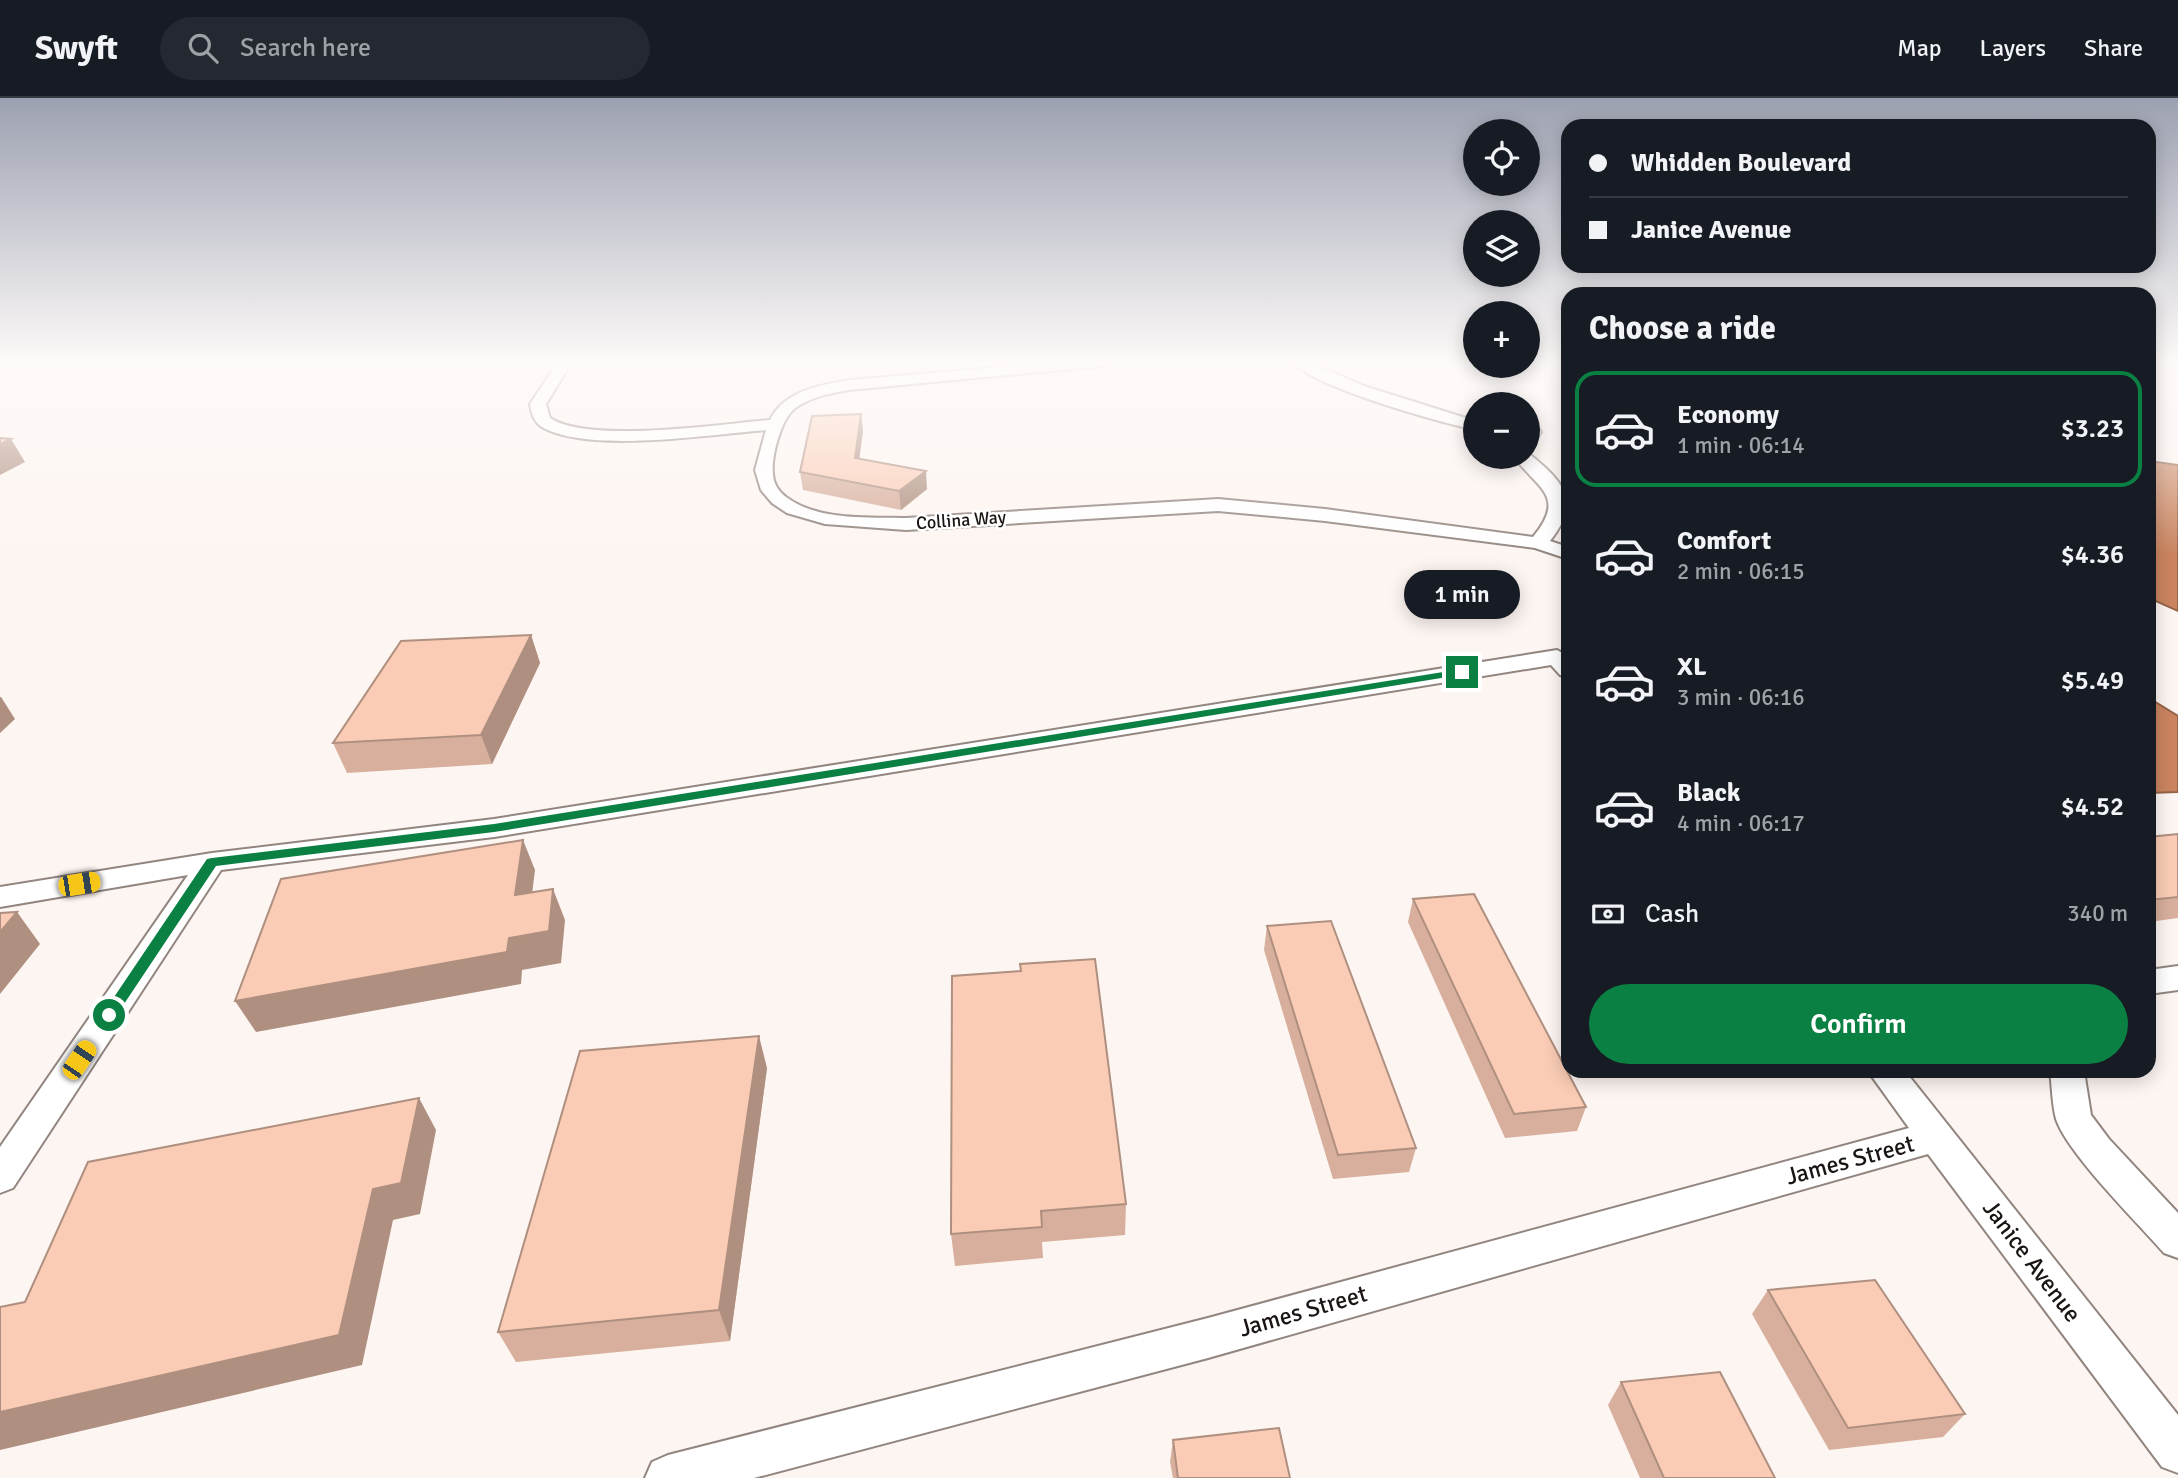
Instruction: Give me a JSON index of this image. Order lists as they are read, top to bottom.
{
  "streets": {
    "street": ["Collina Way", "James Street", "Janice Avenue"]
  },
  "crossings": [
    ["James Street", "Janice Avenue"]
  ],
  "page": {
    "header": "Swyft",
    "search": "Search here",
    "nav": ["Map", "Layers", "Share"],
    "map_buttons": ["+", "−"],
    "banner": ["Whidden Boulevard", "Janice Avenue"],
    "heading": "Choose a ride",
    "list": [
      {
        "name": "Economy",
        "note": "1 min · 06:14",
        "value": "$3.23"
      },
      {
        "name": "Comfort",
        "note": "2 min · 06:15",
        "value": "$4.36"
      },
      {
        "name": "XL",
        "note": "3 min · 06:16",
        "value": "$5.49"
      },
      {
        "name": "Black",
        "note": "4 min · 06:17",
        "value": "$4.52"
      }
    ],
    "bubble": "1 min",
    "pay": ["Cash", "340 m"],
    "buttons": "Confirm"
  }
}
